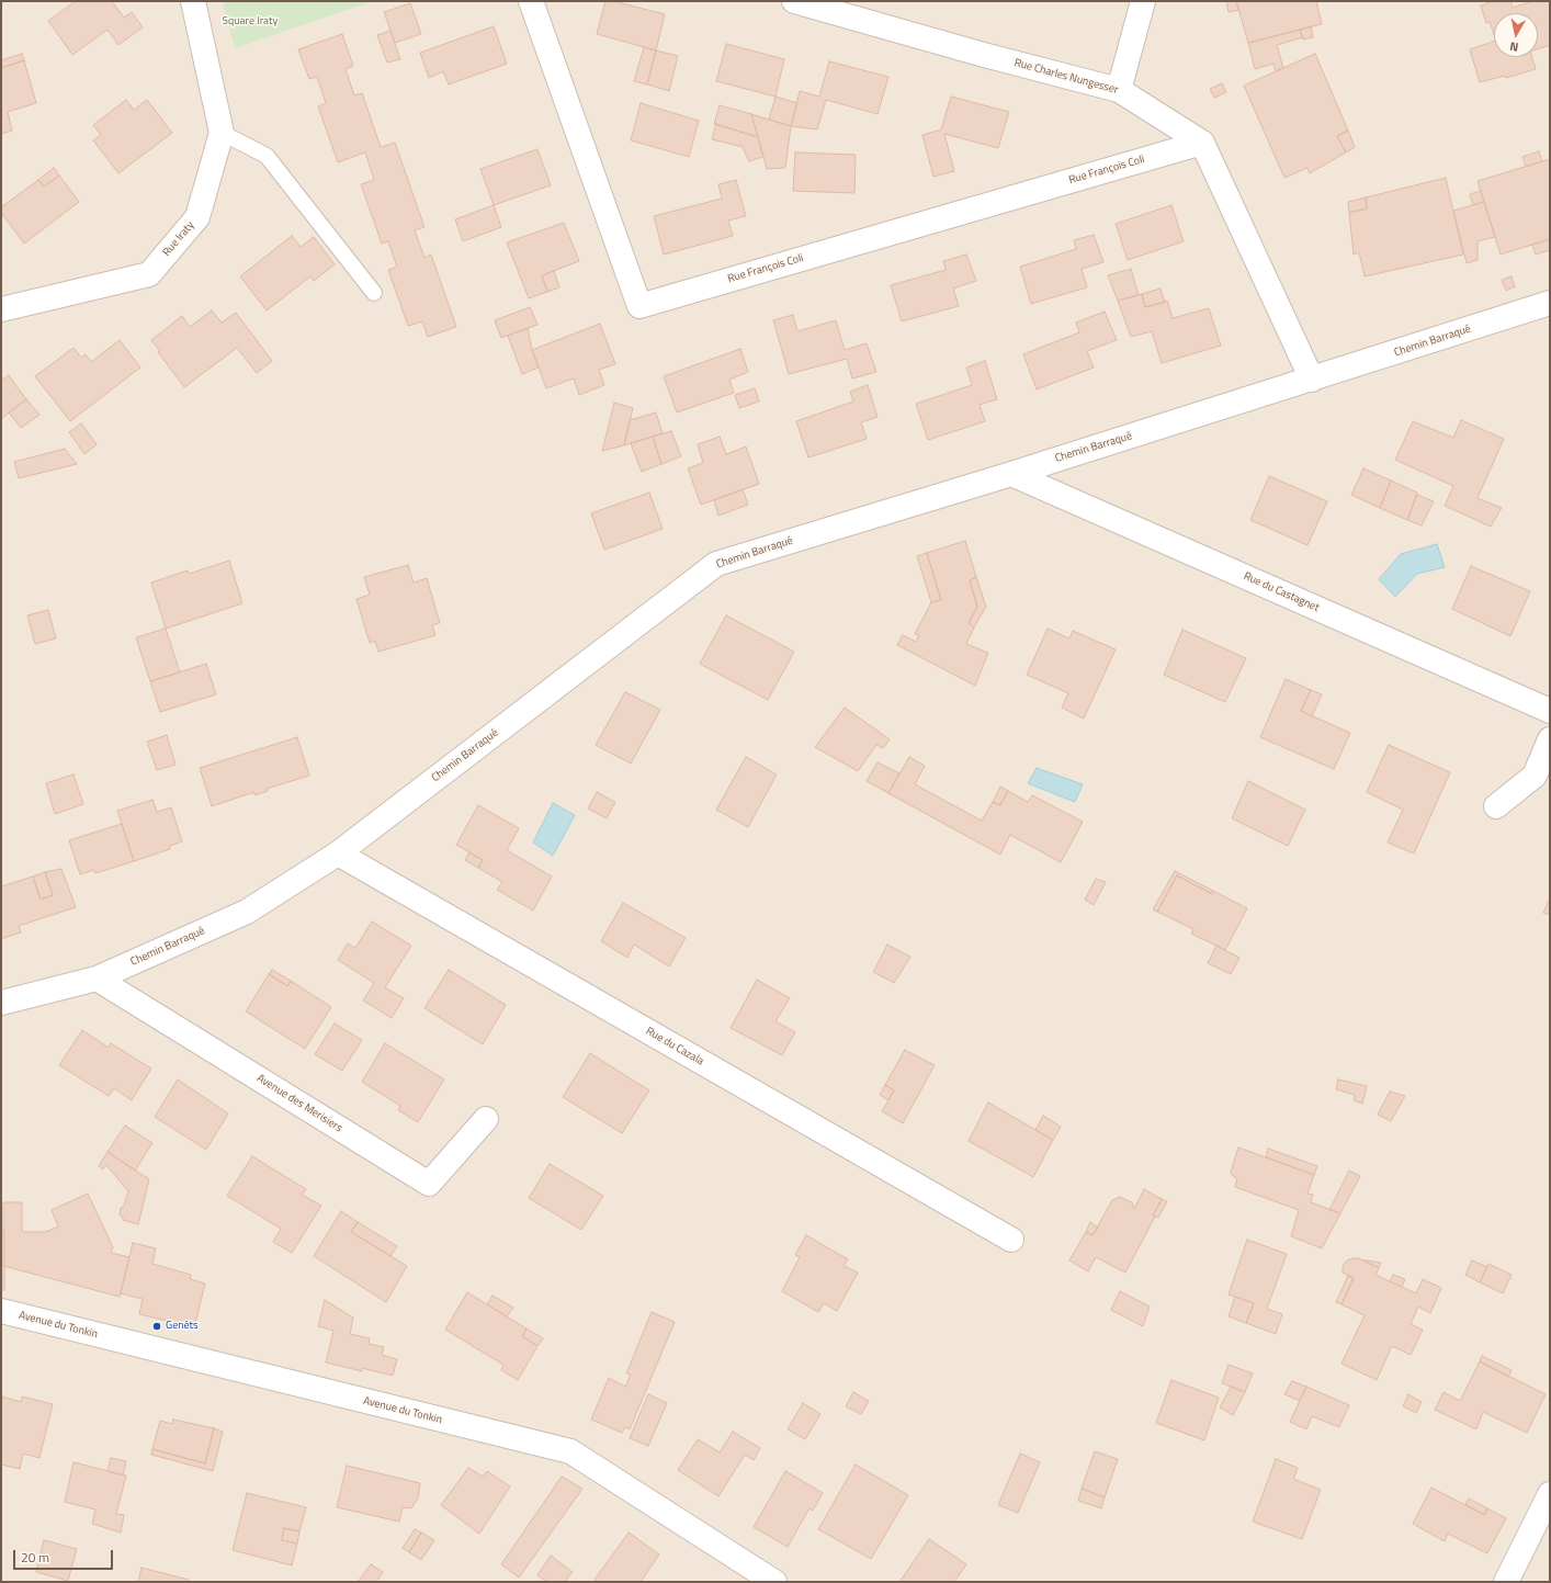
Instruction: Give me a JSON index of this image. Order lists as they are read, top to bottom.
{
  "streets": {
    "street": [
      "Rue Charles Nungesser",
      "Rue François Coli",
      "Rue Iraty",
      "Chemin Barraqué",
      "Rue du Castagnet",
      "Rue du Cazala",
      "Avenue des Merisiers",
      "Avenue du Tonkin"
    ]
  },
  "crossings": [
    ["Rue Charles Nungesser", "Rue François Coli"],
    ["Chemin Barraqué", "Rue du Castagnet"],
    ["Chemin Barraqué", "Rue du Cazala"],
    ["Chemin Barraqué", "Avenue des Merisiers"]
  ],
  "parks": ["Square Iraty"],
  "places": ["Genêts"],
  "scale_bar": "20 m",
  "north": "bottom"
}
